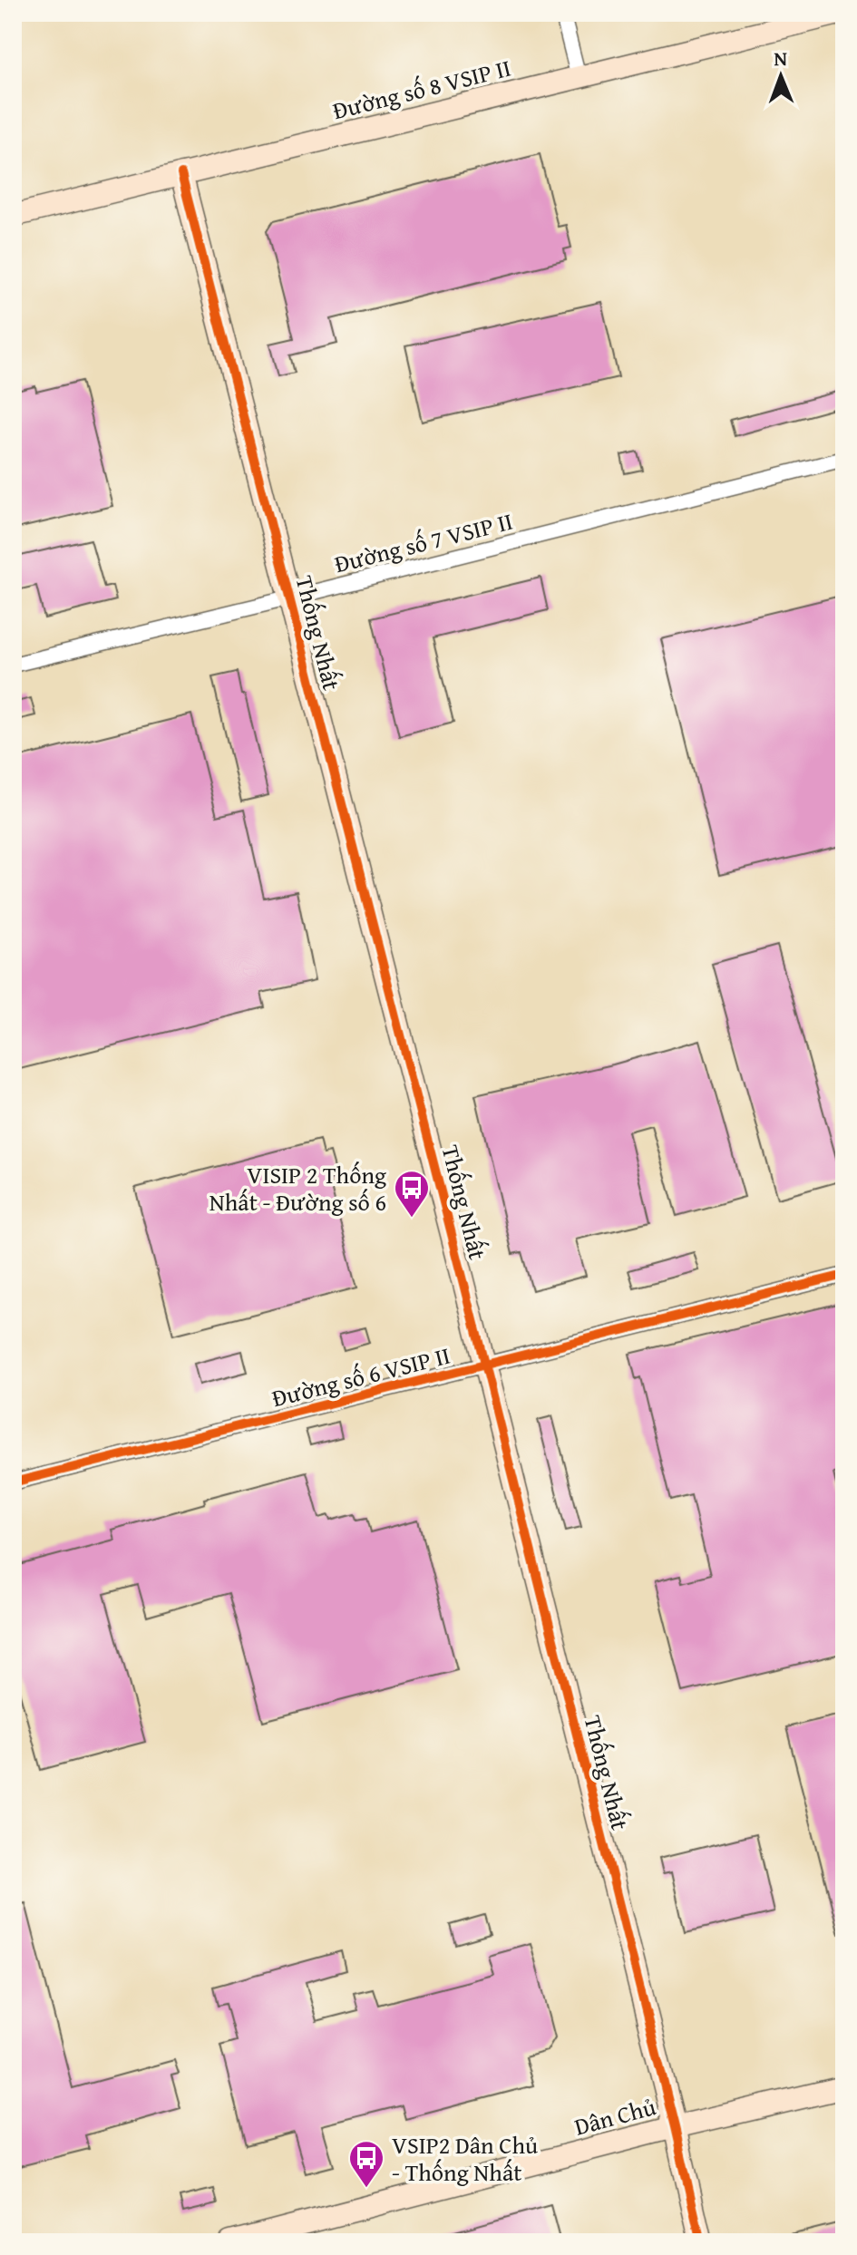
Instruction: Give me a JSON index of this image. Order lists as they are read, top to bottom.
{
  "streets": {
    "street": [
      "Đường số 8 VSIP II",
      "Đường số 7 VSIP II",
      "Thống Nhất",
      "Đường số 6 VSIP II",
      "Dân Chủ"
    ]
  },
  "crossings": [
    ["Đường số 8 VSIP II", "Thống Nhất"],
    ["Đường số 7 VSIP II", "Thống Nhất"],
    ["Thống Nhất", "Đường số 6 VSIP II"],
    ["Thống Nhất", "Dân Chủ"]
  ],
  "places": {
    "bus stop": ["VISIP 2 Thống Nhất - Đường số 6", "VSIP2 Dân Chủ - Thống Nhất"]
  },
  "north": "top"
}
